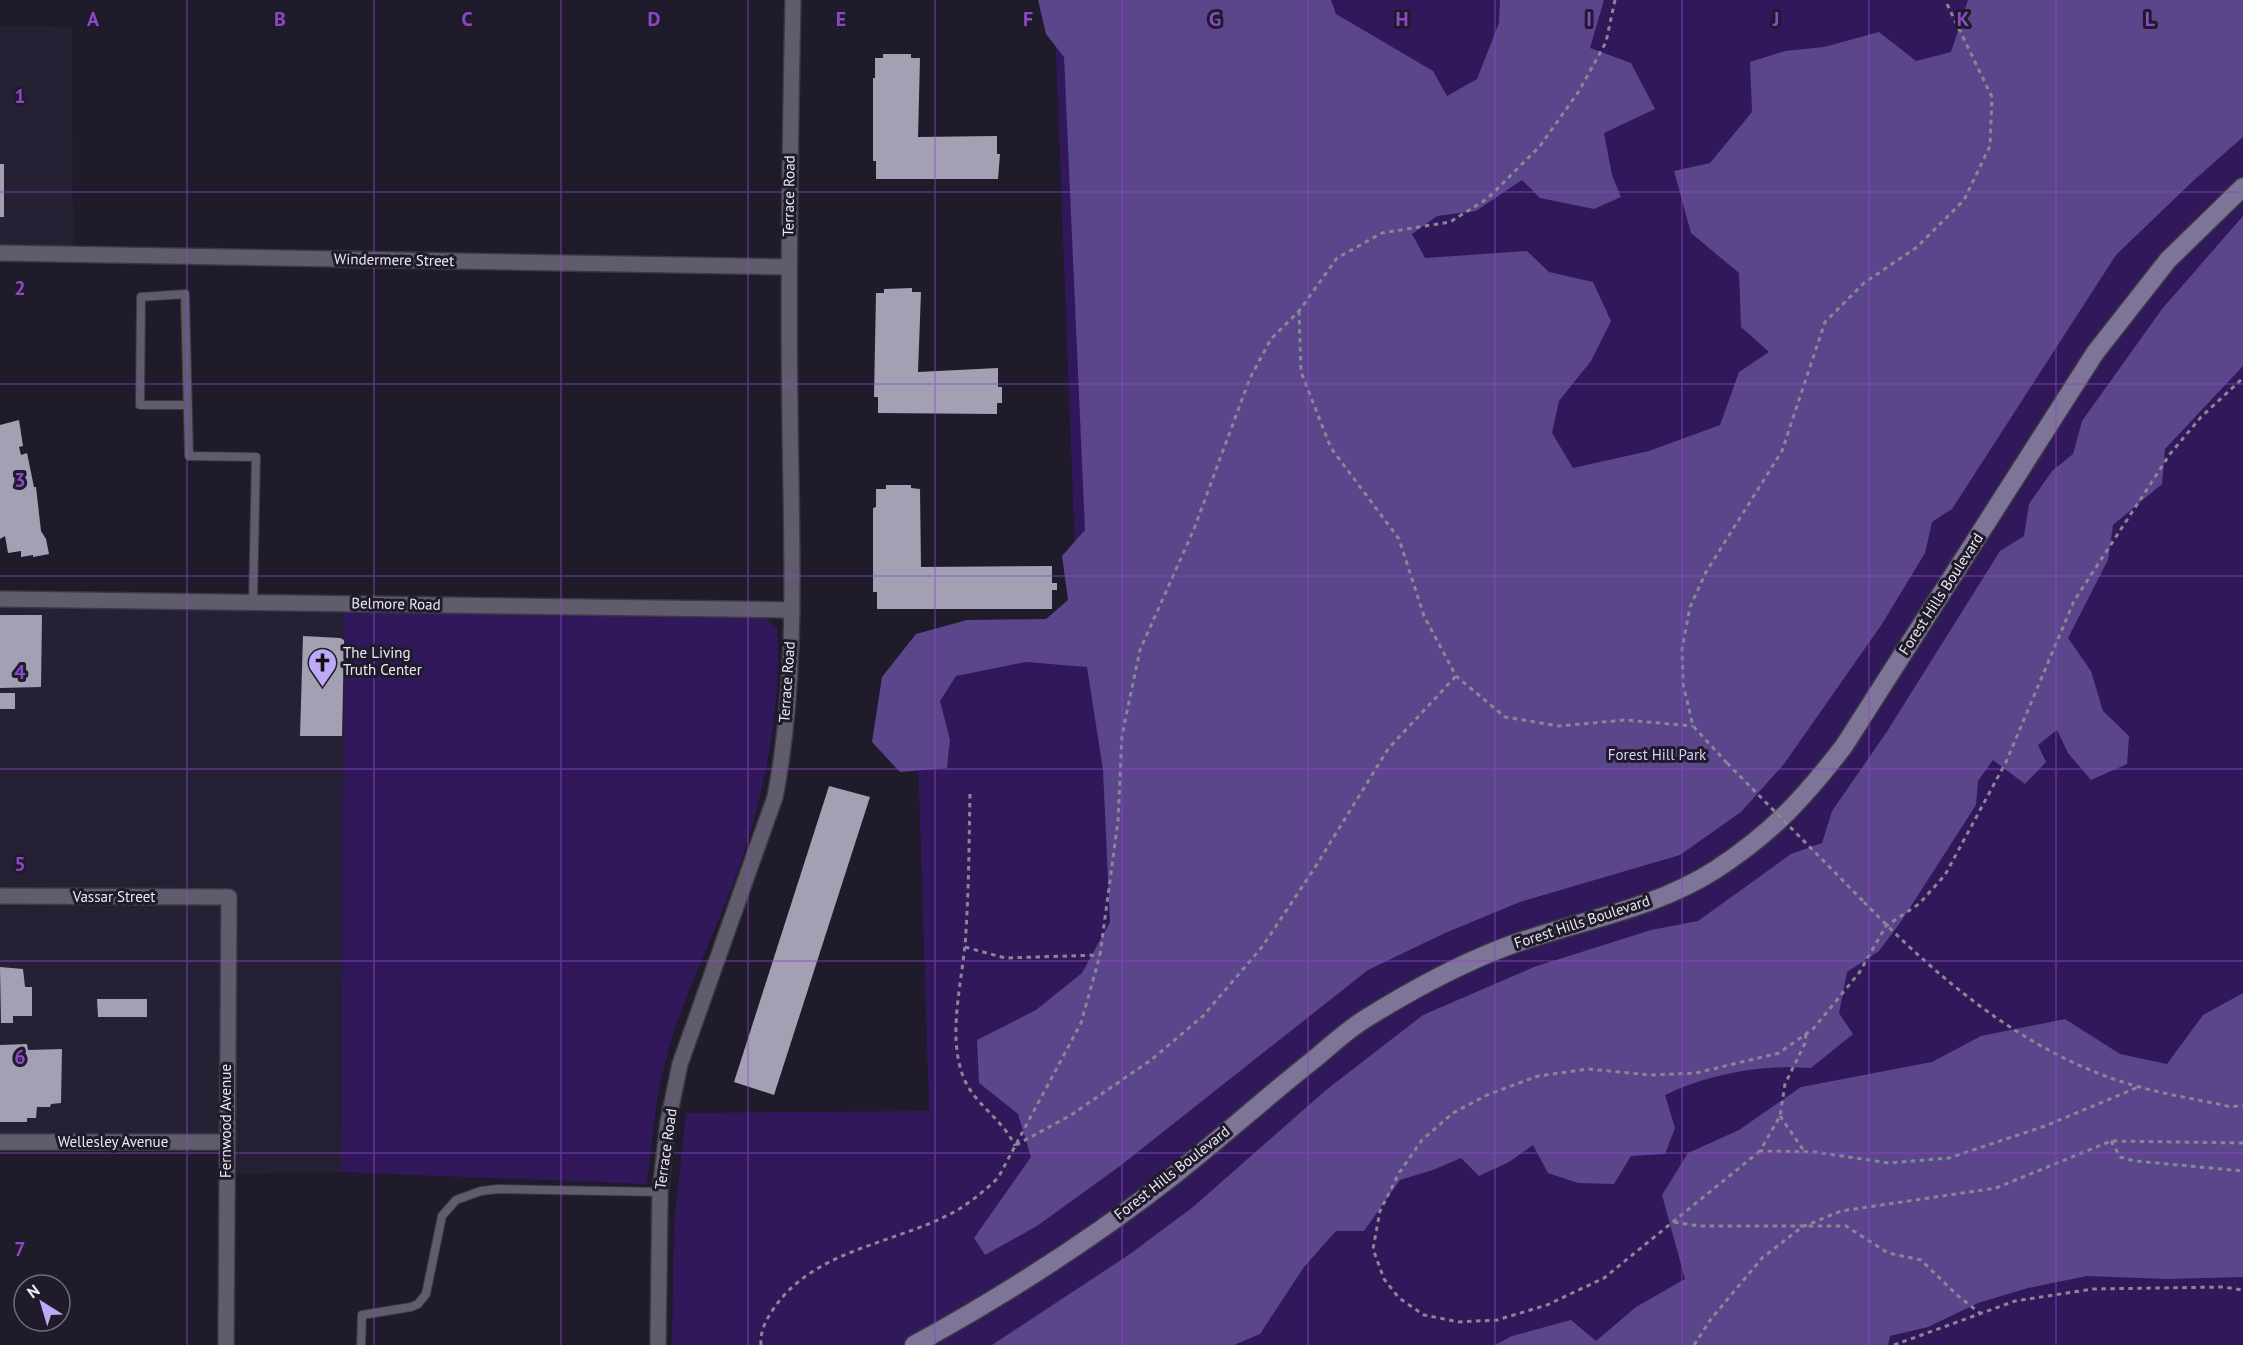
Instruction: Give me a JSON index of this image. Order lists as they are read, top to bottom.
{
  "streets": {
    "street": [
      "Terrace Road",
      "Windermere Street",
      "Forest Hills Boulevard",
      "Belmore Road",
      "Vassar Street",
      "Fernwood Avenue",
      "Wellesley Avenue"
    ]
  },
  "crossings": [
    ["Terrace Road", "Windermere Street"],
    ["Terrace Road", "Belmore Road"],
    ["Vassar Street", "Fernwood Avenue"],
    ["Fernwood Avenue", "Wellesley Avenue"]
  ],
  "parks": ["Forest Hill Park"],
  "places": {
    "church": ["The Living Truth Center"]
  },
  "north": "top left",
  "grid": {
    "columns": [
      "A",
      "B",
      "C",
      "D",
      "E",
      "F",
      "G",
      "H",
      "I",
      "J",
      "K",
      "L"
    ],
    "rows": [
      "1",
      "2",
      "3",
      "4",
      "5",
      "6",
      "7"
    ]
  }
}
